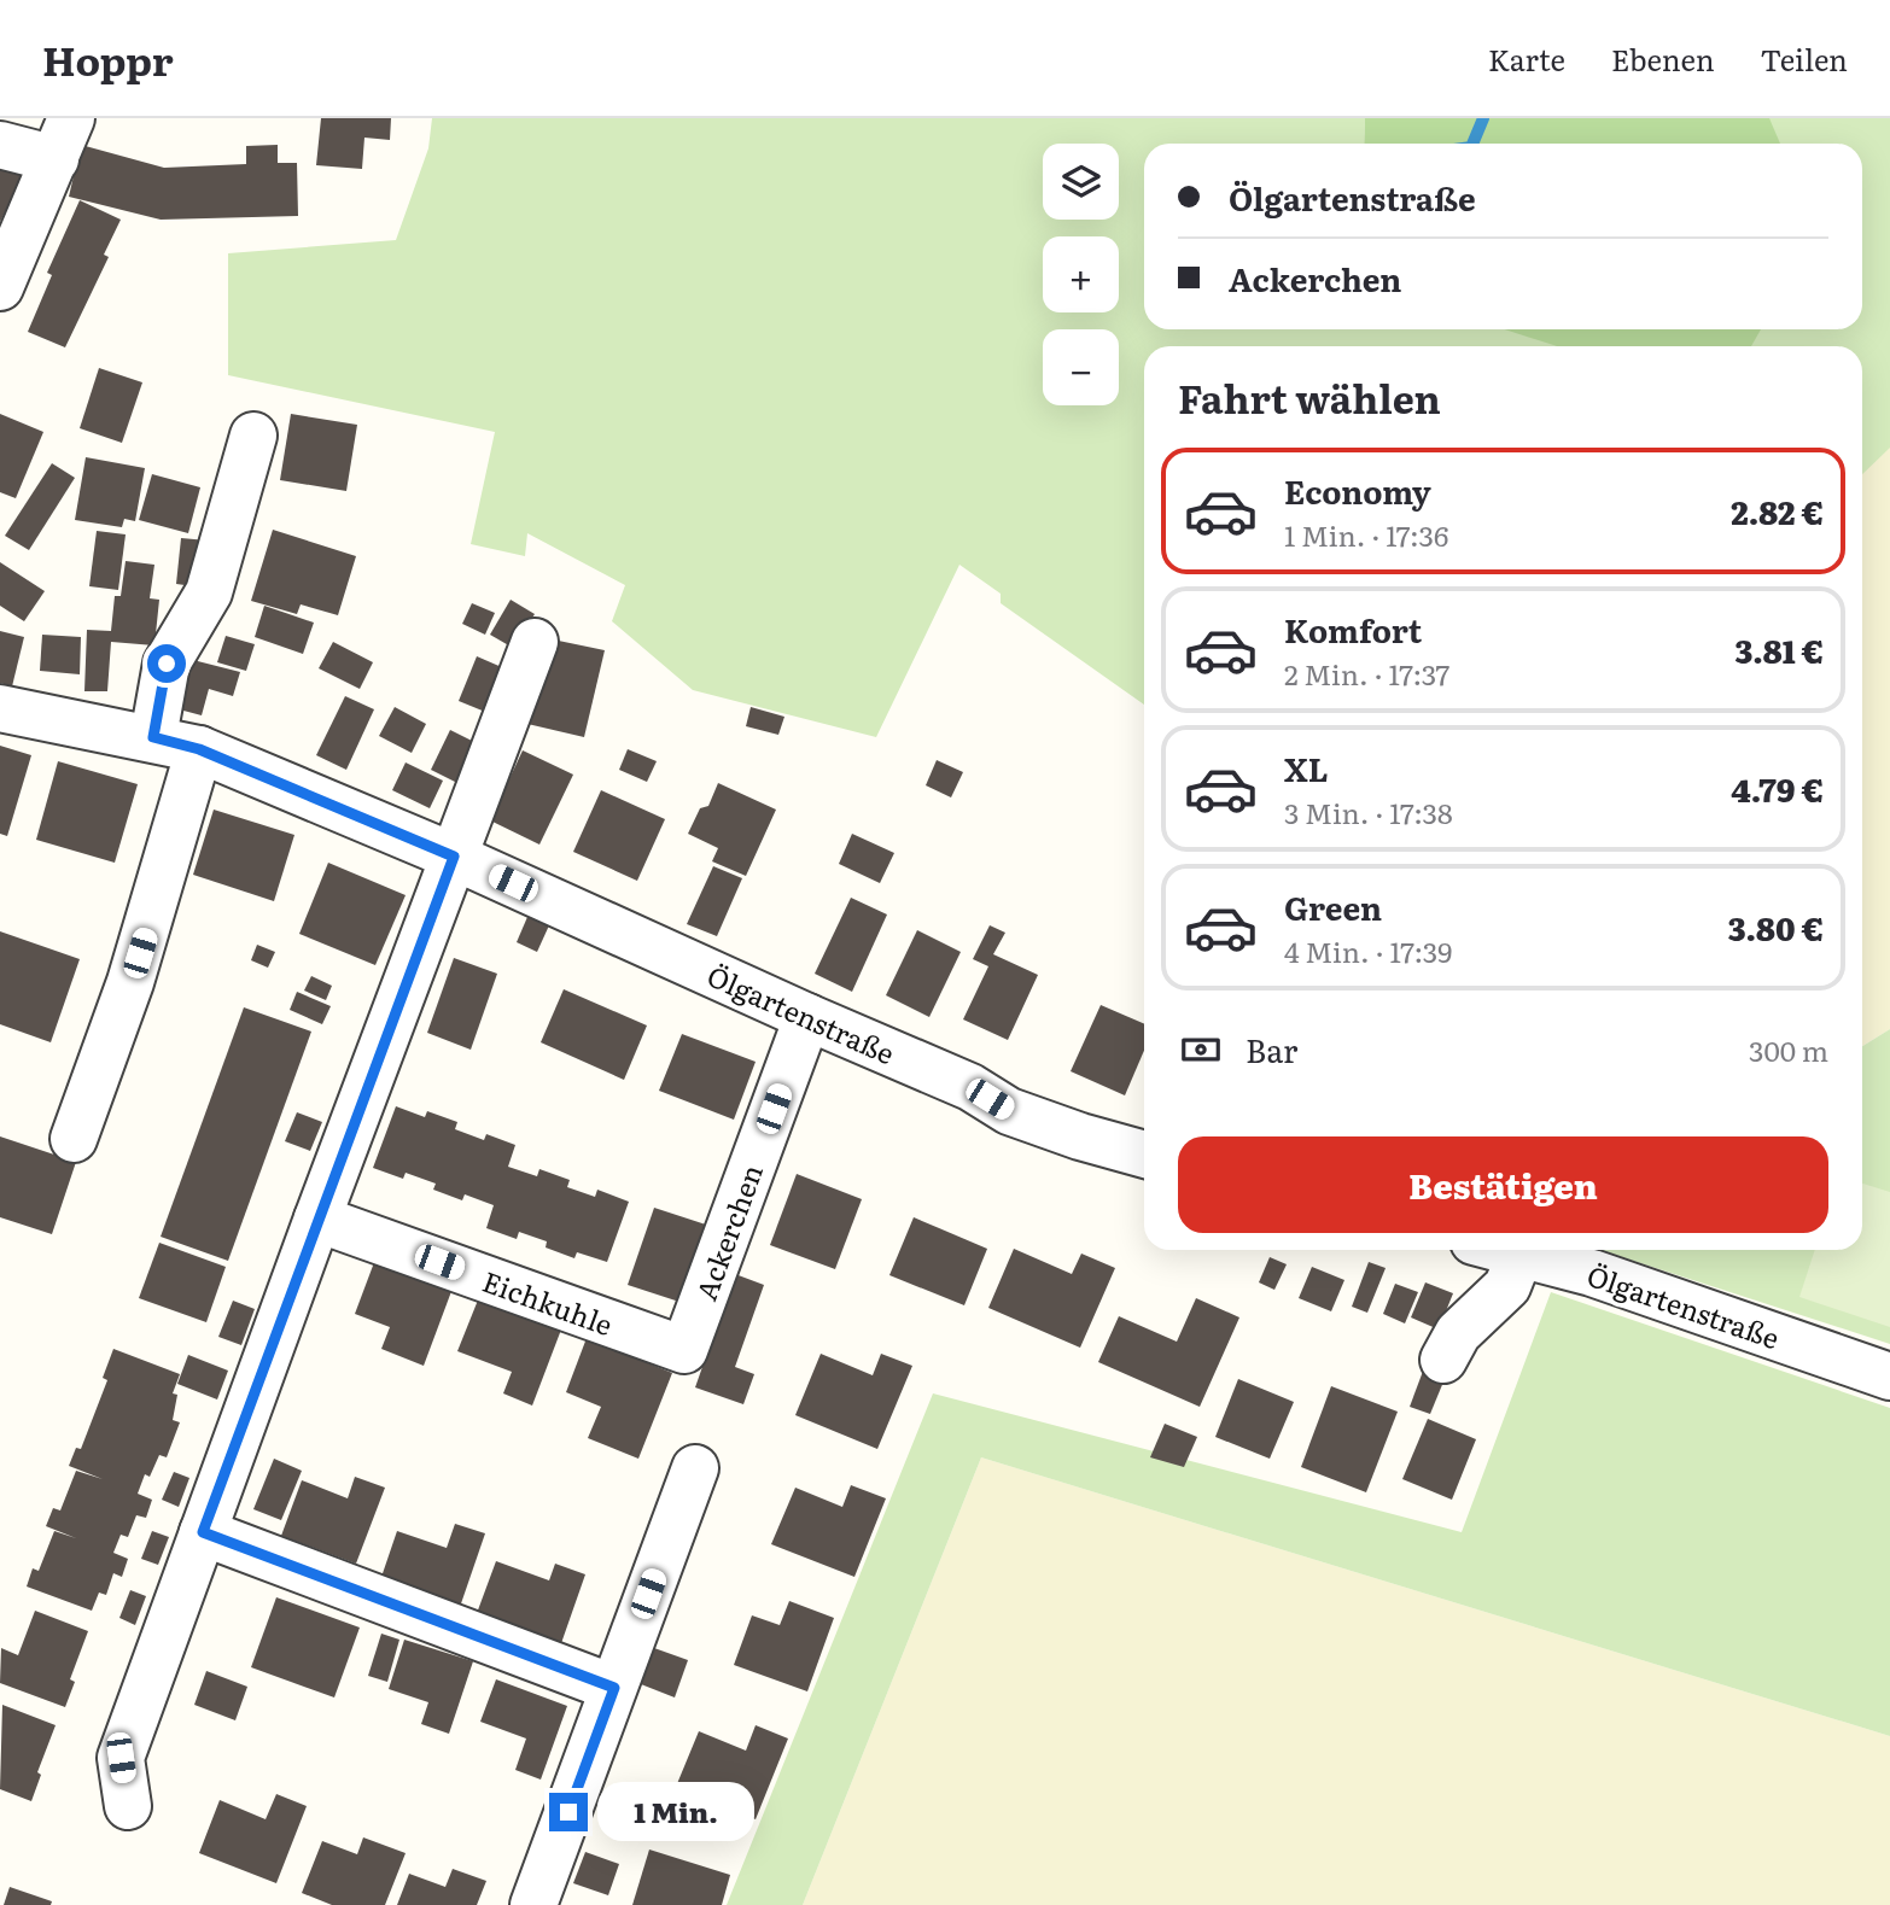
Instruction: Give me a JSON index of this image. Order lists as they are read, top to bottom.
{
  "streets": {
    "street": ["Ölgartenstraße", "Ackerchen", "Eichkuhle"]
  },
  "crossings": [
    ["Ölgartenstraße", "Ackerchen"],
    ["Ackerchen", "Eichkuhle"]
  ],
  "page": {
    "header": "Hoppr",
    "nav": ["Karte", "Ebenen", "Teilen"],
    "map_buttons": ["+", "−"],
    "banner": ["Ölgartenstraße", "Ackerchen"],
    "heading": "Fahrt wählen",
    "list": [
      {
        "name": "Economy",
        "note": "1 Min. · 17:36",
        "value": "2.82 €"
      },
      {
        "name": "Komfort",
        "note": "2 Min. · 17:37",
        "value": "3.81 €"
      },
      {
        "name": "XL",
        "note": "3 Min. · 17:38",
        "value": "4.79 €"
      },
      {
        "name": "Green",
        "note": "4 Min. · 17:39",
        "value": "3.80 €"
      }
    ],
    "pay": ["Bar", "300 m"],
    "buttons": "Bestätigen",
    "bubble": "1 Min."
  }
}
